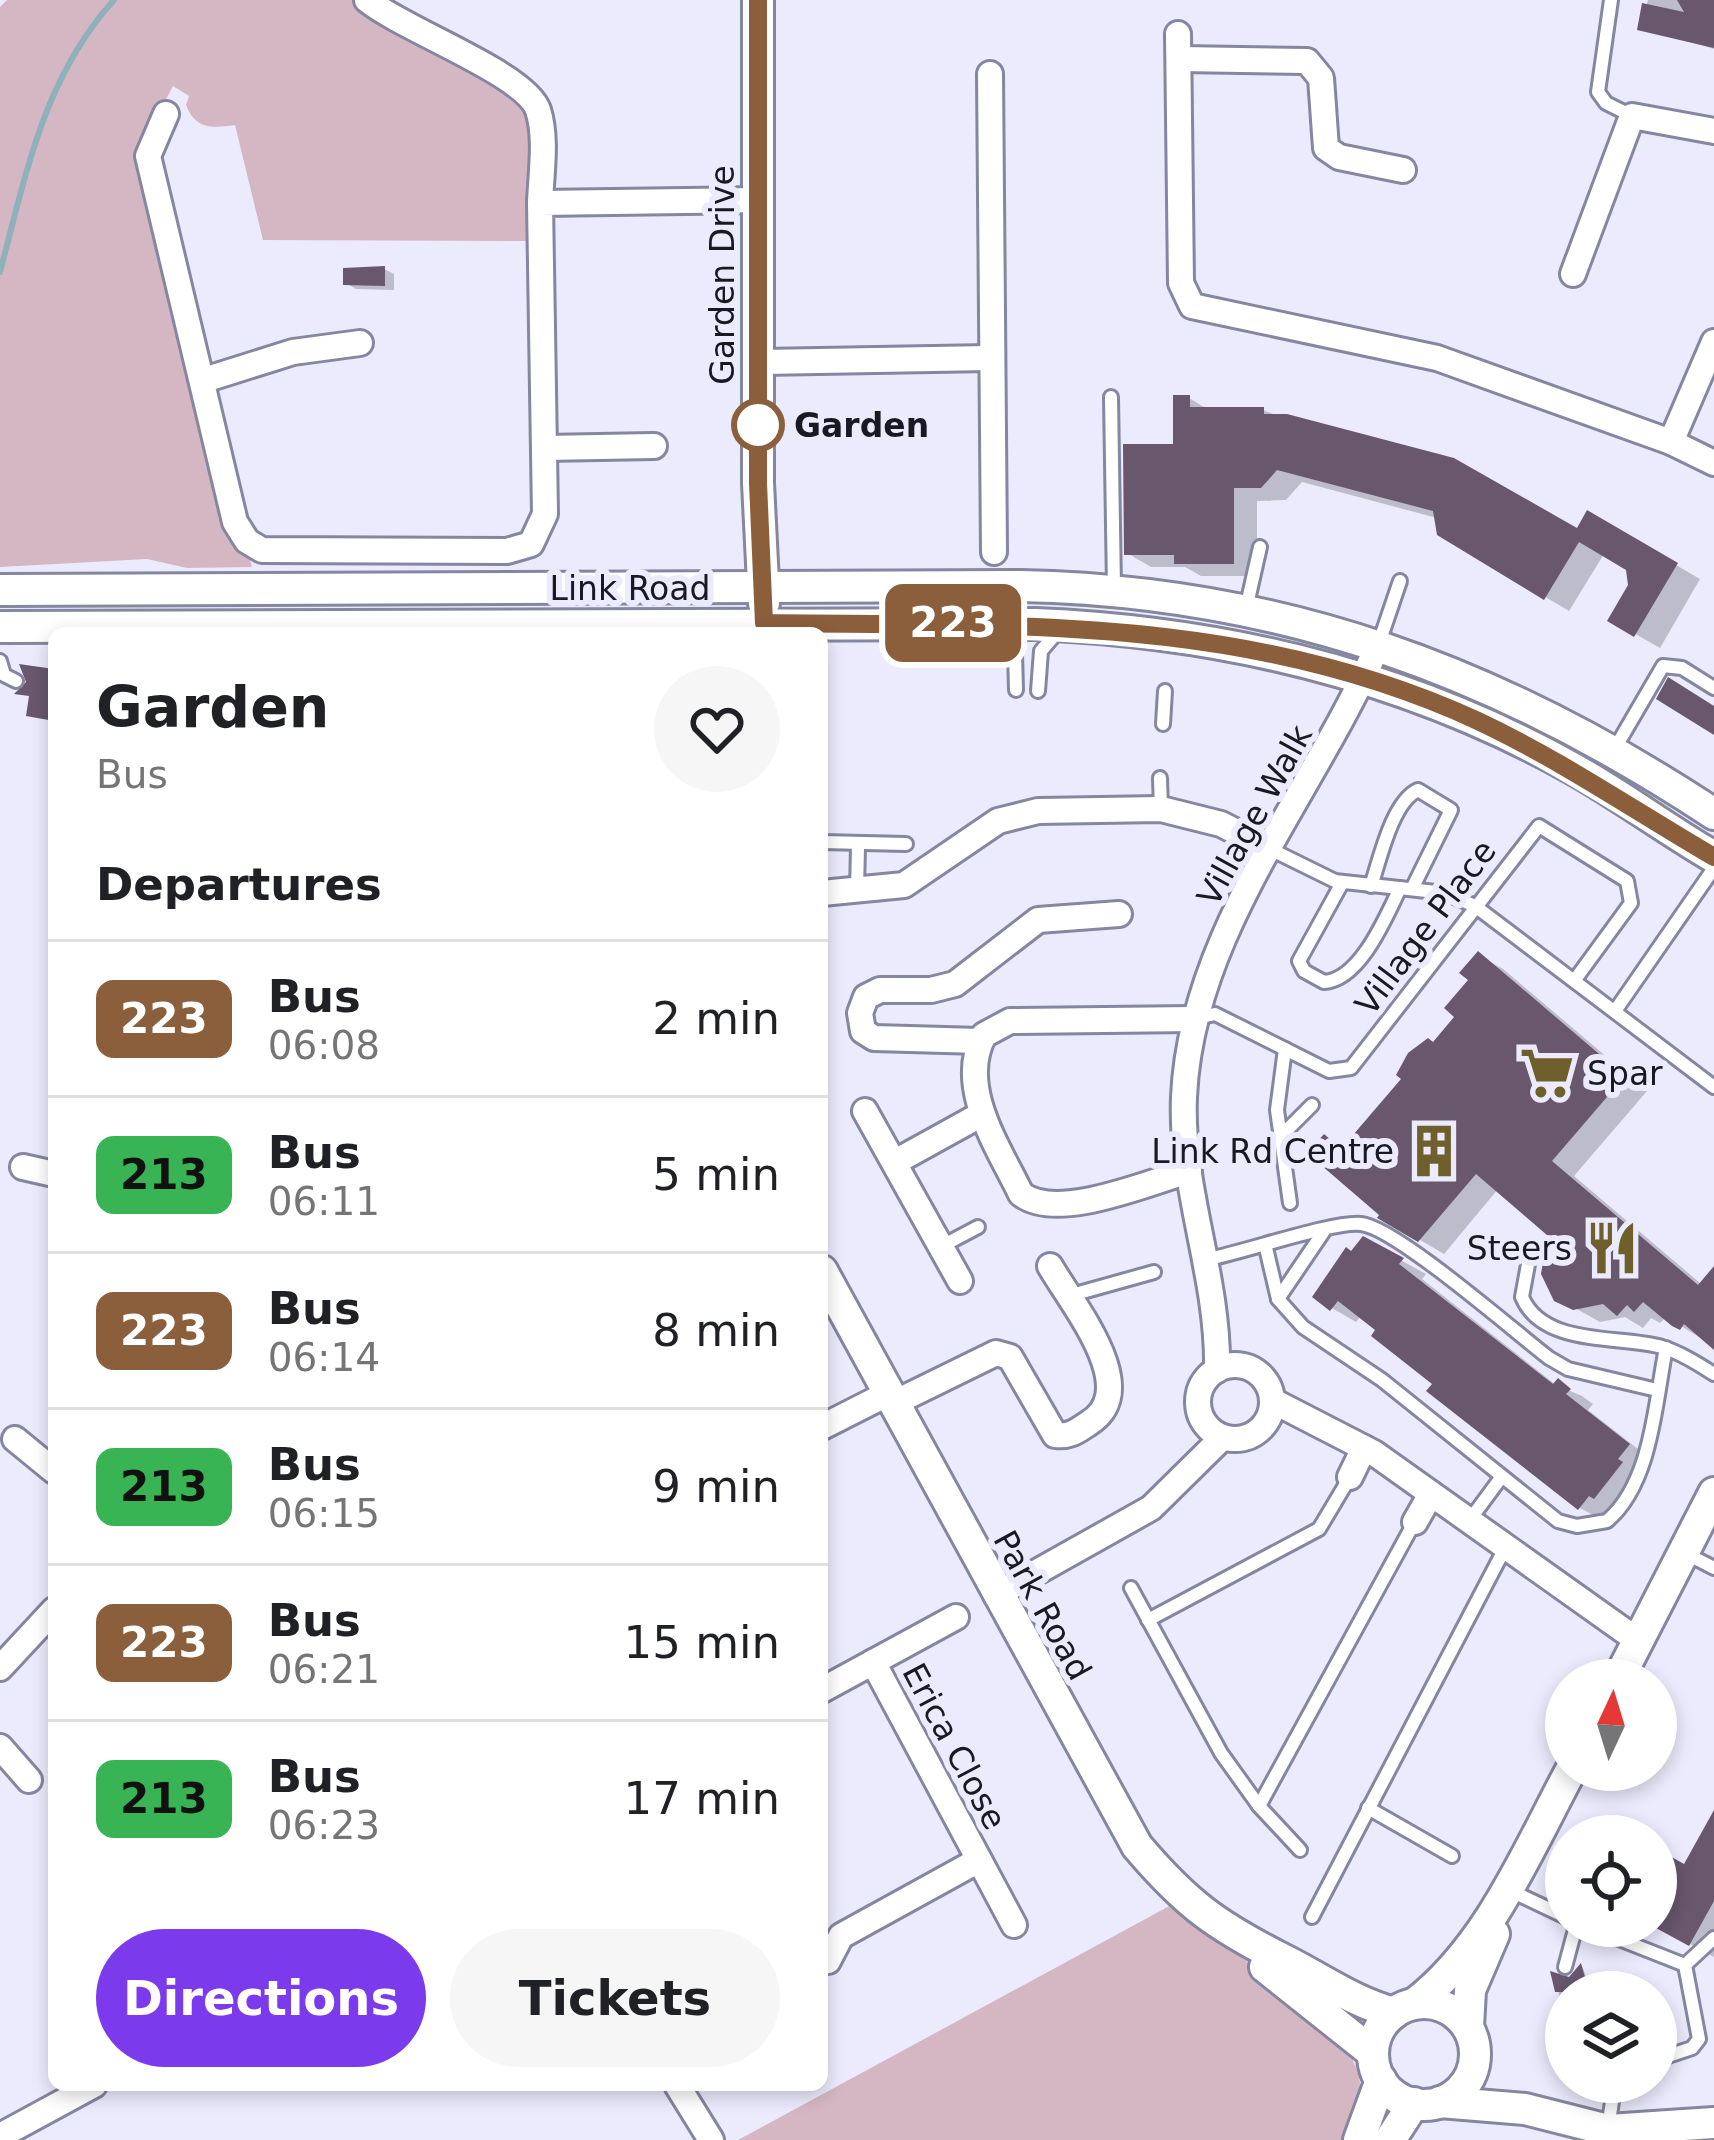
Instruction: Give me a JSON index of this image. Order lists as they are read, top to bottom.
{
  "streets": {
    "street": [
      "Garden Drive",
      "Link Road",
      "Village Walk",
      "Park Road",
      "Erica Close"
    ],
    "lane": ["Village Place"]
  },
  "crossings": [
    ["Garden Drive", "Link Road"],
    ["Link Road", "Village Walk"]
  ],
  "places": {
    "other": ["Garden"],
    "supermarket": ["Spar"],
    "building": ["Link Rd Centre"],
    "restaurant": ["Steers"]
  },
  "lines": ["bus line 223"],
  "north": "top",
  "page": {
    "on_map": "223",
    "heading": [
      ["Garden", "Bus"],
      "Departures"
    ],
    "list": [
      {
        "mark": "223",
        "name": "Bus",
        "note": "06:08",
        "value": "2 min"
      },
      {
        "mark": "213",
        "name": "Bus",
        "note": "06:11",
        "value": "5 min"
      },
      {
        "mark": "223",
        "name": "Bus",
        "note": "06:14",
        "value": "8 min"
      },
      {
        "mark": "213",
        "name": "Bus",
        "note": "06:15",
        "value": "9 min"
      },
      {
        "mark": "223",
        "name": "Bus",
        "note": "06:21",
        "value": "15 min"
      },
      {
        "mark": "213",
        "name": "Bus",
        "note": "06:23",
        "value": "17 min"
      }
    ],
    "buttons": ["Directions", "Tickets"]
  }
}
